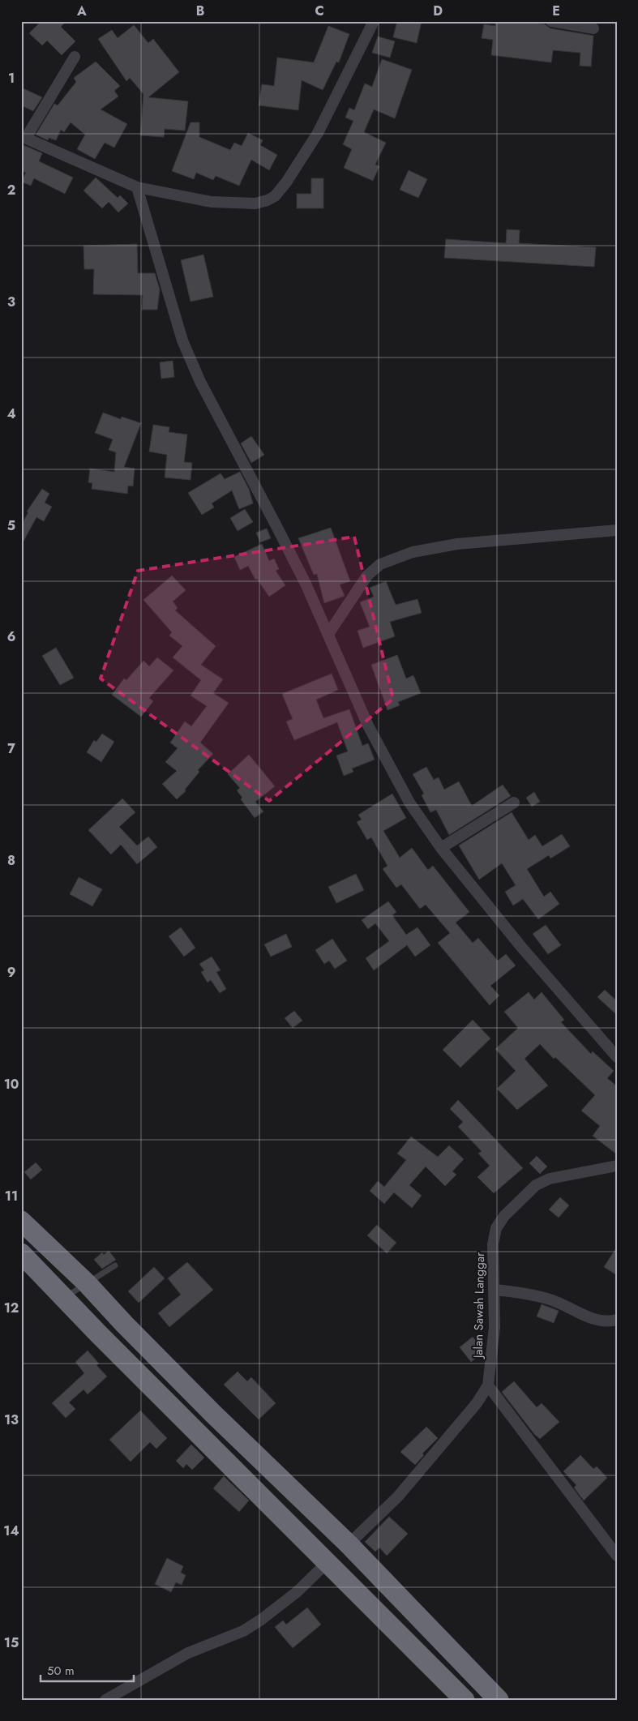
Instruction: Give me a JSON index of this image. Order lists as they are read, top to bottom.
{
  "streets": {
    "street": ["Jalan Sawah Langgar"]
  },
  "scale_bar": "50 m",
  "grid": {
    "columns": [
      "A",
      "B",
      "C",
      "D",
      "E"
    ],
    "rows": [
      "1",
      "2",
      "3",
      "4",
      "5",
      "6",
      "7",
      "8",
      "9",
      "10",
      "11",
      "12",
      "13",
      "14",
      "15"
    ]
  }
}
